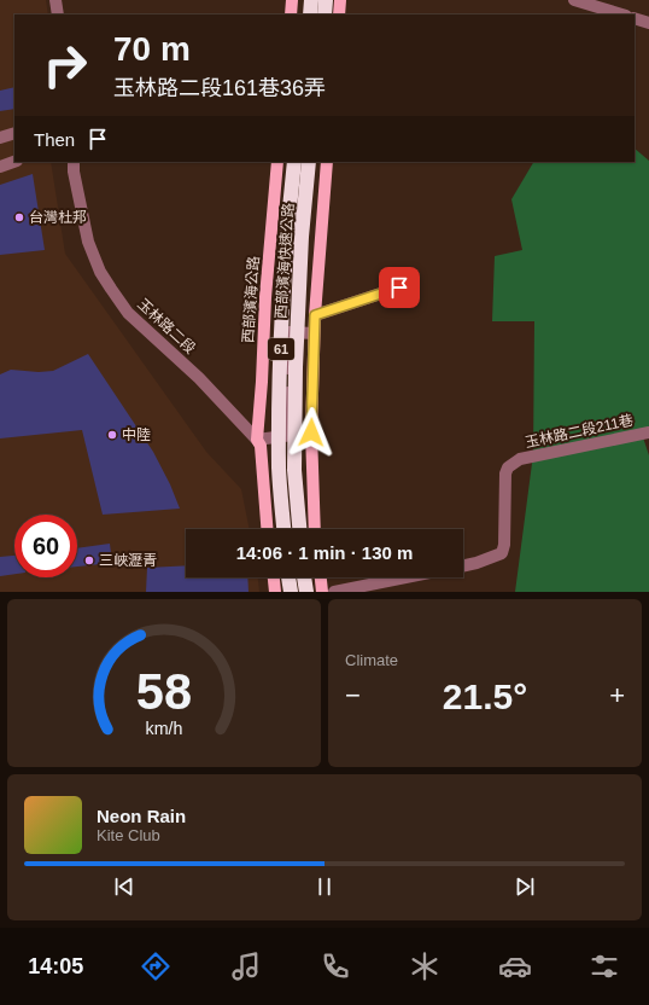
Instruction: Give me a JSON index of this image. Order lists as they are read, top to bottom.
{
  "streets": {
    "highway": ["西部濱海快速公路", "61"],
    "main road": ["西部濱海公路"],
    "street": ["玉林路二段", "玉林路二段211巷"]
  },
  "crossings": [
    ["西部濱海公路", "玉林路二段"],
    ["西部濱海公路", "61"],
    ["玉林路二段", "61"]
  ],
  "places": ["台灣杜邦", "中陸", "三峽瀝青"],
  "page": {
    "turn": ["70 m", "玉林路二段161巷36弄"],
    "then": "Then",
    "limit": "60",
    "trip": "14:06 · 1 min · 130 m",
    "tile": "Climate",
    "heat": ["−", "21.5°", "+"],
    "song": ["Neon Rain", "Kite Club"],
    "tabs": "14:05",
    "gauge": ["58", "km/h"]
  }
}
